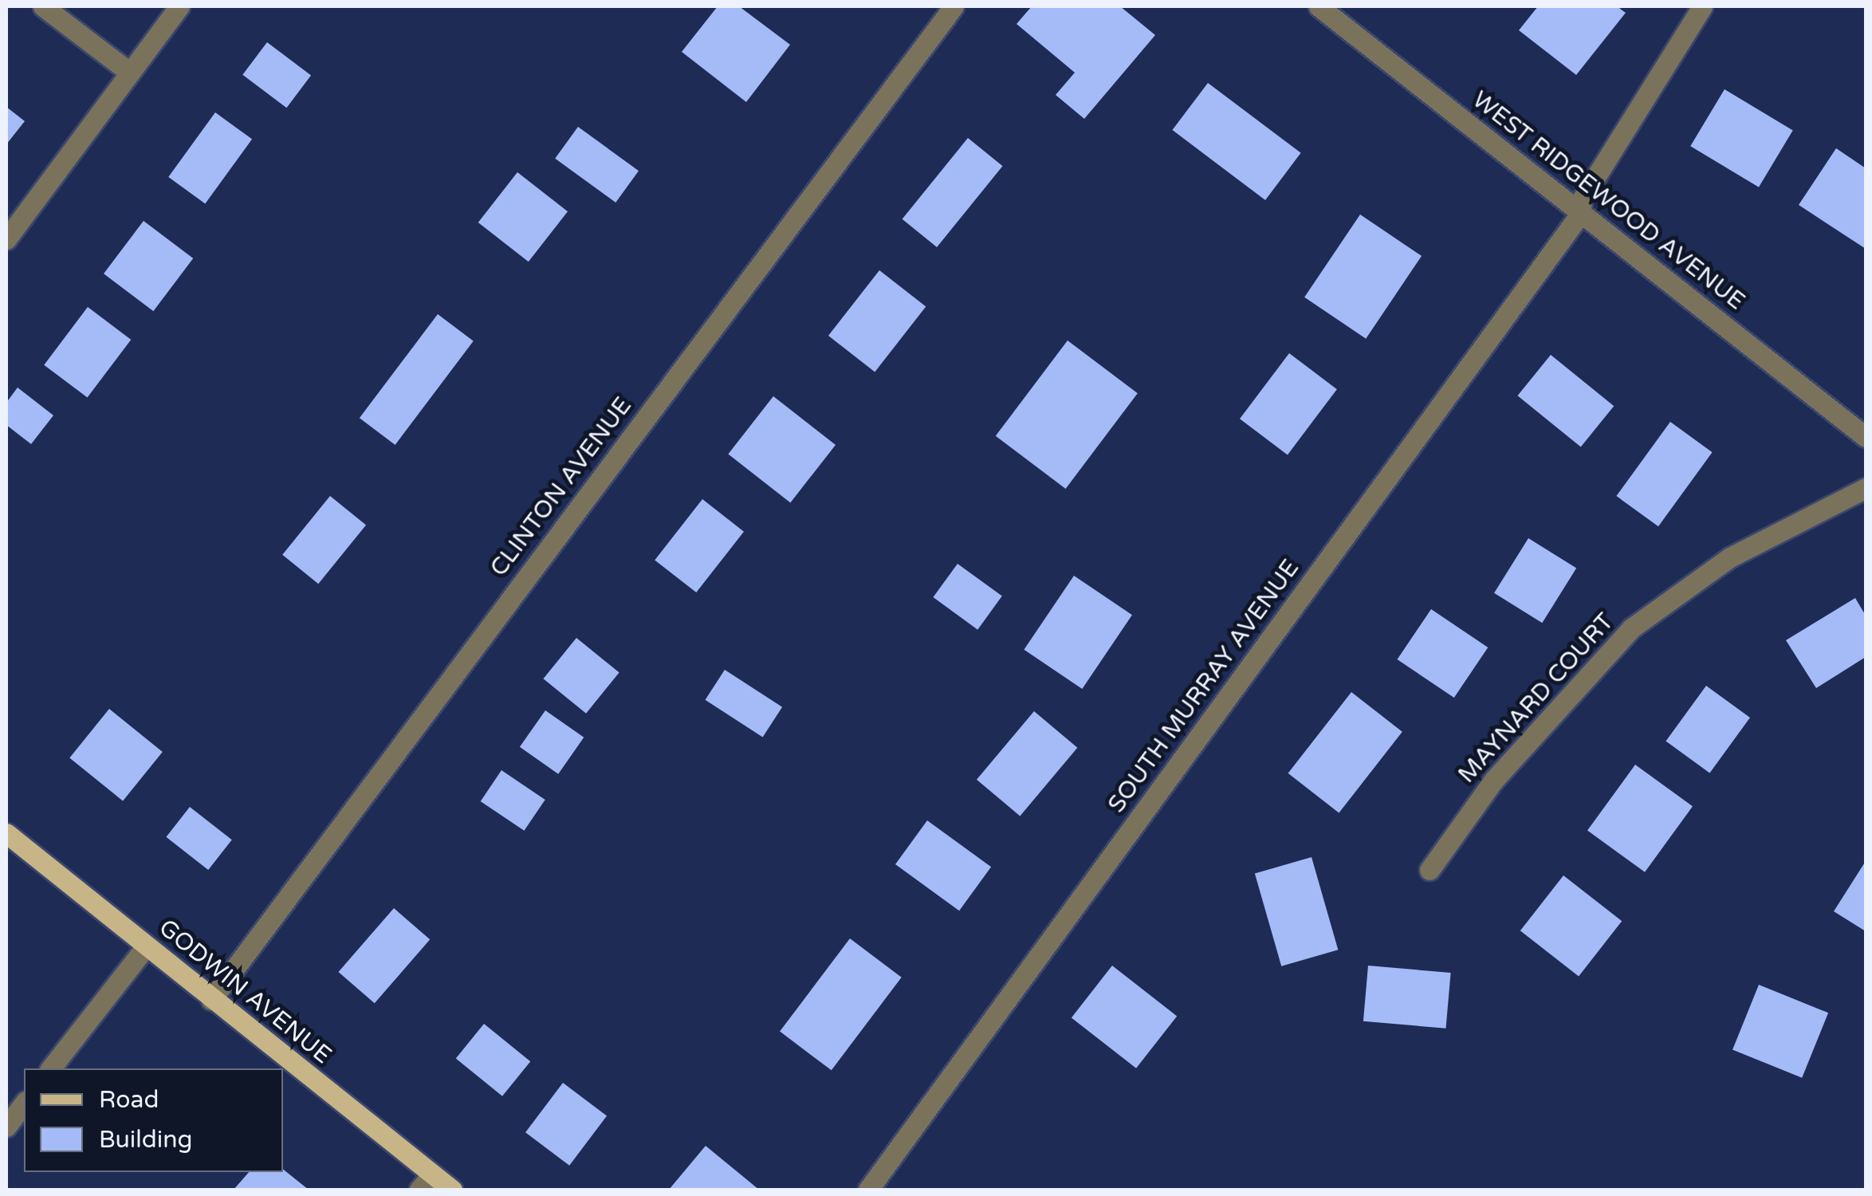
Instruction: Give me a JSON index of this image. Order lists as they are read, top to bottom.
{
  "streets": {
    "main road": ["GODWIN AVENUE"],
    "street": [
      "WEST RIDGEWOOD AVENUE",
      "CLINTON AVENUE",
      "SOUTH MURRAY AVENUE",
      "MAYNARD COURT"
    ]
  },
  "crossings": [
    ["WEST RIDGEWOOD AVENUE", "SOUTH MURRAY AVENUE"],
    ["CLINTON AVENUE", "GODWIN AVENUE"]
  ],
  "legend": ["Road", "Building"]
}
